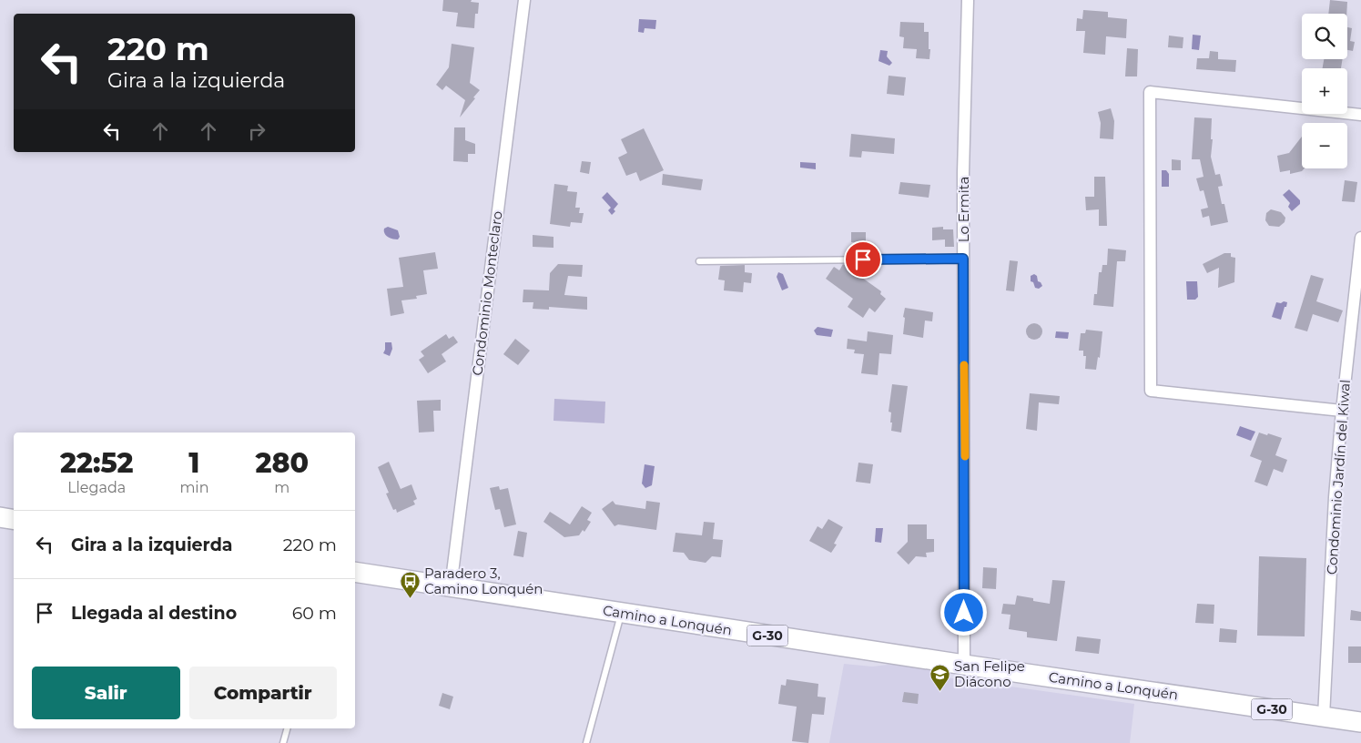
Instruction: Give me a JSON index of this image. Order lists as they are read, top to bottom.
{
  "streets": {
    "main road": ["Camino a Lonquén", "G-30"],
    "street": ["Lo Ermita", "Condominio Monteclaro", "Condominio Jardín del Kiwal"]
  },
  "crossings": [
    ["Lo Ermita", "Camino a Lonquén"],
    ["Condominio Monteclaro", "Camino a Lonquén"],
    ["Condominio Jardín del Kiwal", "Camino a Lonquén"]
  ],
  "places": {
    "bus stop": ["Paradero 3, Camino Lonquén"],
    "school or university": ["San Felipe Diácono"]
  },
  "page": {
    "map_buttons": ["+", "−"],
    "turn": ["220 m", "Gira a la izquierda"],
    "eta": [
      "22:52",
      "Llegada",
      "1",
      "min",
      "280",
      "m"
    ],
    "list": [
      {
        "name": "Gira a la izquierda",
        "value": "220 m"
      },
      {
        "name": "Llegada al destino",
        "value": "60 m"
      }
    ],
    "buttons": ["Salir", "Compartir"]
  }
}
